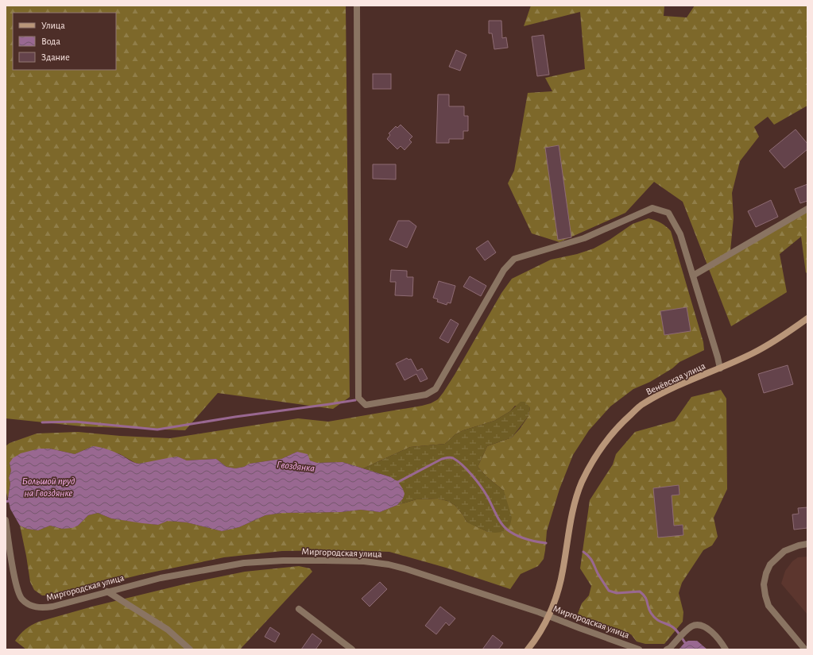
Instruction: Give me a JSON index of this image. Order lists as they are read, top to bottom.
{
  "streets": {
    "street": ["Венёвская улица", "Миргородская улица"]
  },
  "crossings": [
    ["Венёвская улица", "Миргородская улица"]
  ],
  "water": ["Гвоздянка", "Большой пруд на Гвоздянке"],
  "legend": ["Улица", "Вода", "Здание"]
}
